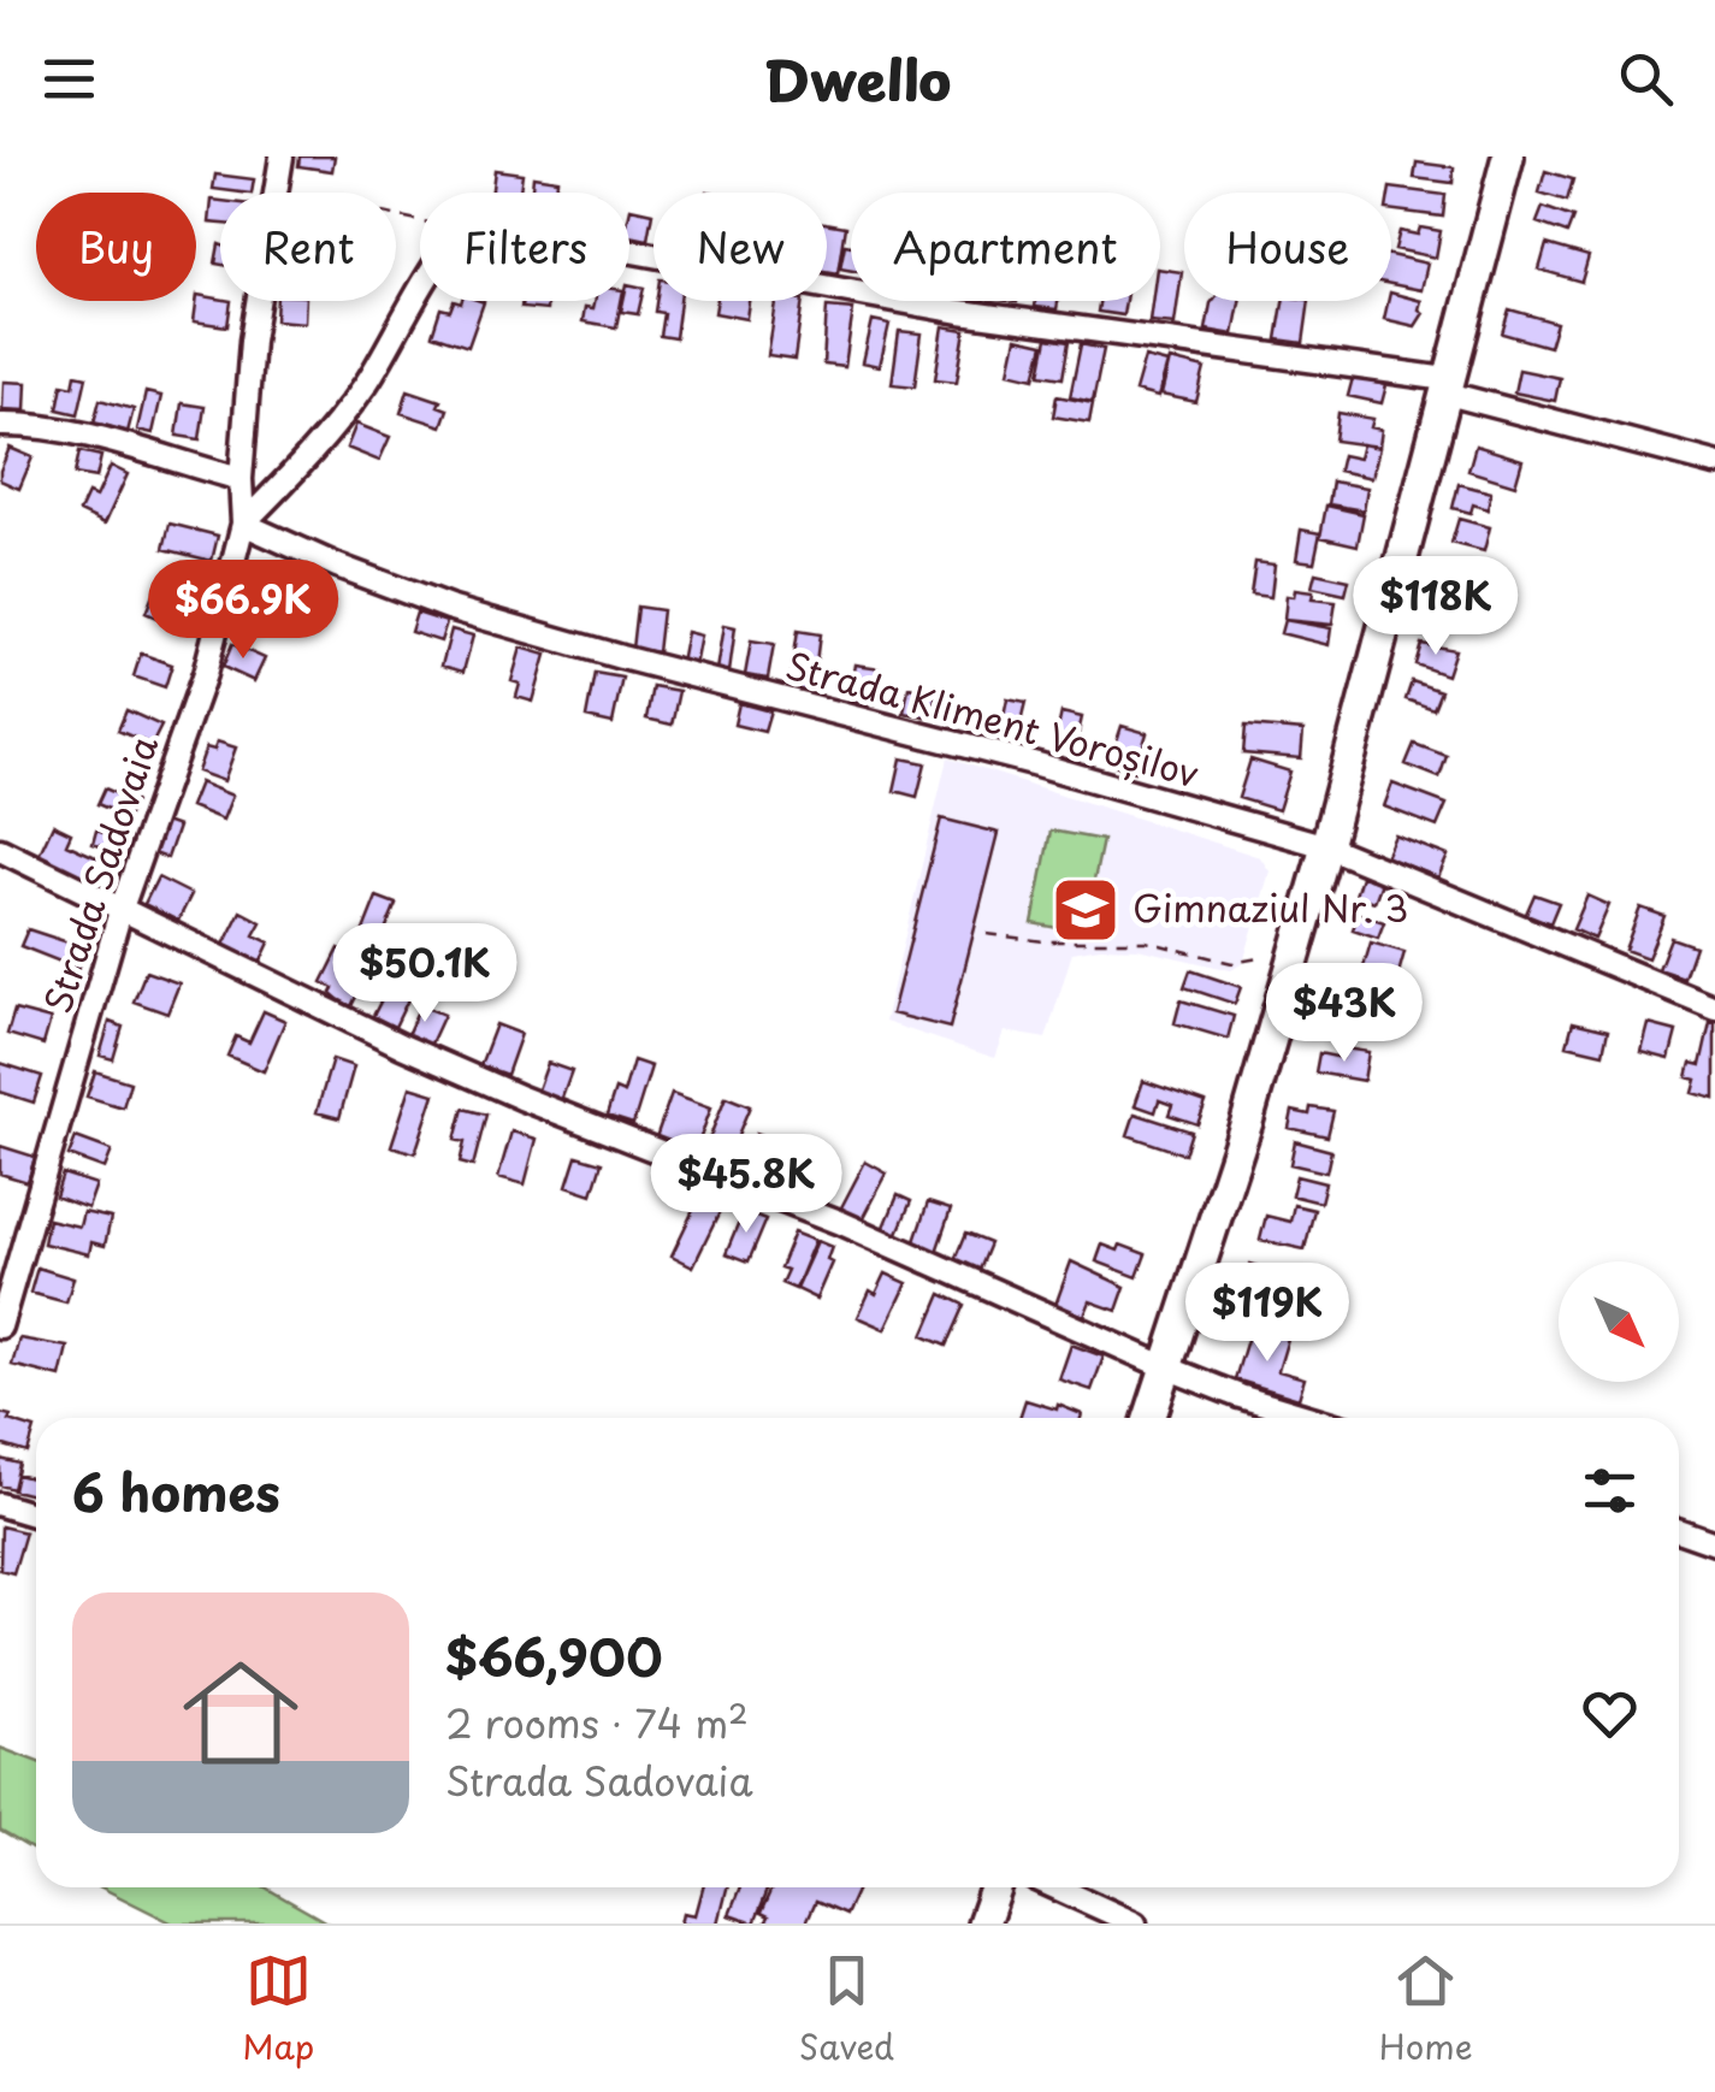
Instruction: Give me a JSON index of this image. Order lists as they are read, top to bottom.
{
  "streets": {
    "street": ["Strada Kliment Voroșilov", "Strada Sadovaia"]
  },
  "crossings": [
    ["Strada Kliment Voroșilov", "Strada Sadovaia"]
  ],
  "places": {
    "school or university": ["Gimnaziul Nr. 3"]
  },
  "north": "bottom right",
  "page": {
    "header": "Dwello",
    "chip": [
      "Buy",
      "Rent",
      "Filters",
      "New",
      "Apartment",
      "House"
    ],
    "price": [
      "$118K",
      "$66.9K",
      "$50.1K",
      "$43K",
      "$45.8K",
      "$119K"
    ],
    "heading": "6 homes",
    "list": [
      {
        "name": "$66,900",
        "note": "2 rooms · 74 m² · Strada Sadovaia"
      }
    ],
    "tabs": ["Map", "Saved", "Home"]
  }
}
